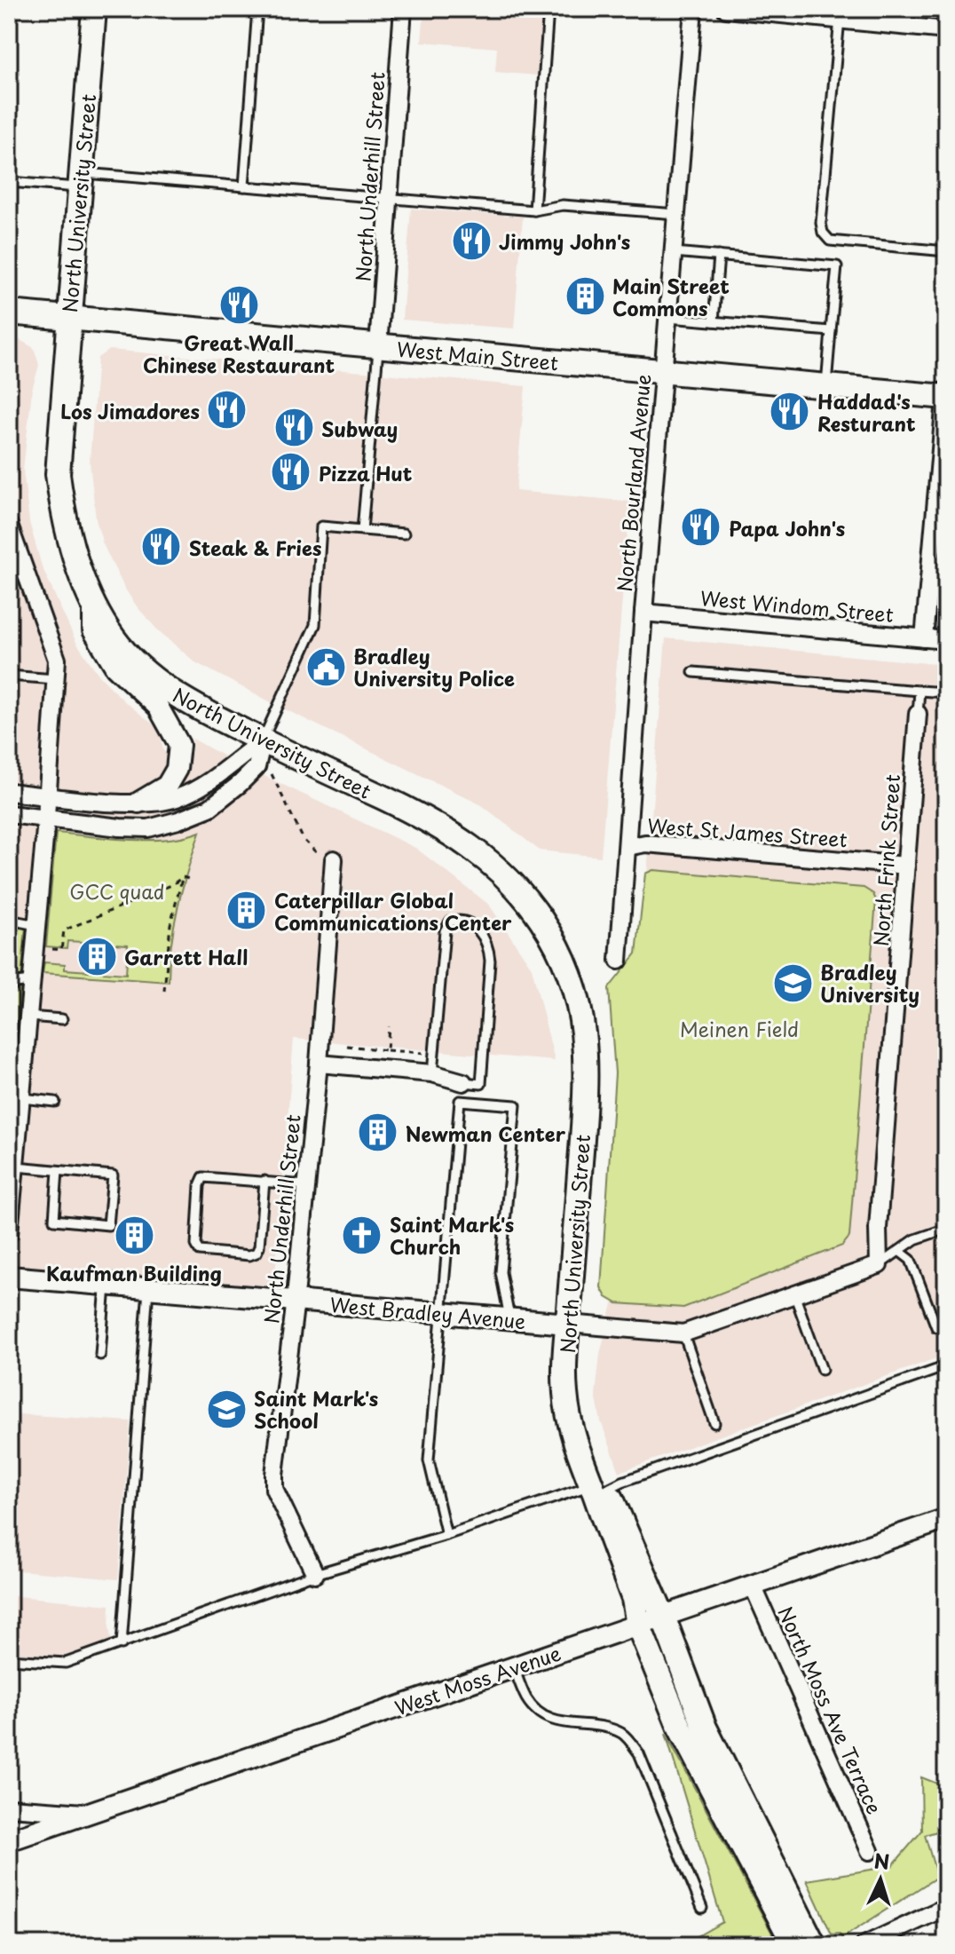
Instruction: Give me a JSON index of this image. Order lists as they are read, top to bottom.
{
  "streets": {
    "main road": ["North University Street", "West Main Street"],
    "street": [
      "North Underhill Street",
      "North Bourland Avenue",
      "West Windom Street",
      "West St James Street",
      "North Frink Street",
      "West Bradley Avenue",
      "West Moss Avenue",
      "North Moss Ave Terrace"
    ]
  },
  "crossings": [
    ["North Underhill Street", "West Main Street"],
    ["North Underhill Street", "West Bradley Avenue"],
    ["North University Street", "West Main Street"],
    ["North University Street", "West Bradley Avenue"],
    ["North University Street", "West Moss Avenue"],
    ["West Main Street", "North Bourland Avenue"],
    ["North Bourland Avenue", "West Windom Street"],
    ["North Bourland Avenue", "West St James Street"],
    ["West St James Street", "North Frink Street"],
    ["North Frink Street", "West Bradley Avenue"],
    ["West Moss Avenue", "North Moss Ave Terrace"]
  ],
  "parks": ["GCC quad", "Meinen Field"],
  "places": {
    "restaurant": [
      "Jimmy John's",
      "Great Wall Chinese Restaurant",
      "Los Jimadores",
      "Haddad's Resturant",
      "Subway",
      "Pizza Hut",
      "Papa John's",
      "Steak & Fries"
    ],
    "building": [
      "Main Street Commons",
      "Caterpillar Global Communications Center",
      "Garrett Hall",
      "Newman Center",
      "Kaufman Building"
    ],
    "public building": ["Bradley University Police"],
    "school or university": ["Bradley University", "Saint Mark's School"],
    "church": ["Saint Mark's Church"]
  },
  "north": "top"
}
